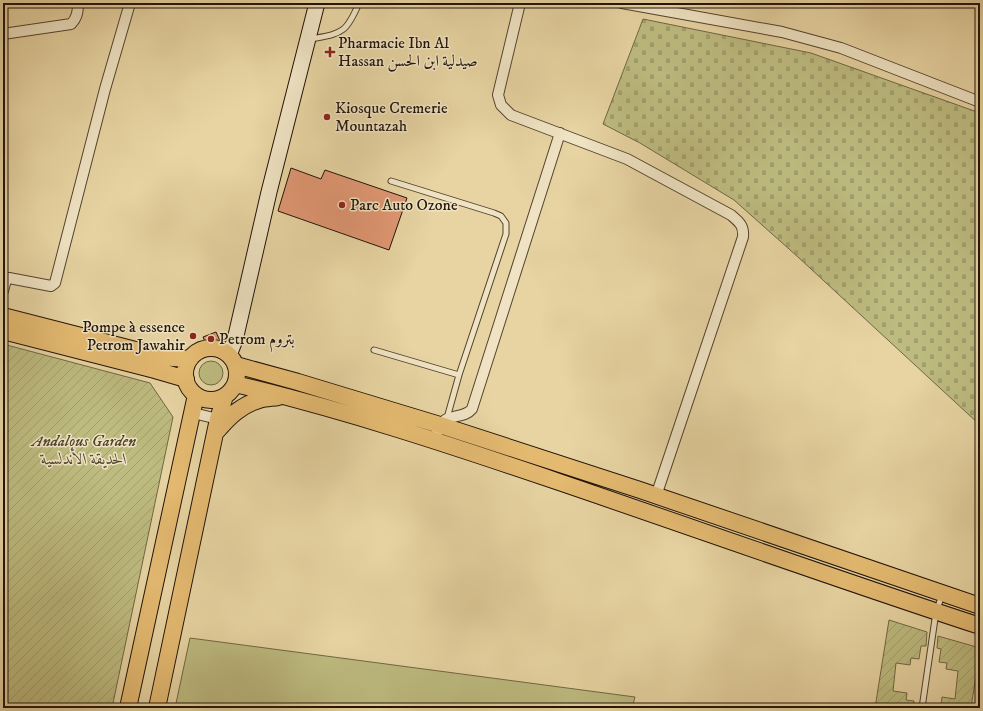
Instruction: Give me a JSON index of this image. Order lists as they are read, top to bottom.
{
  "parks": ["Andalous Garden الحديقة الأندلسية"],
  "places": {
    "health": ["Pharmacie Ibn Al Hassan صيدلية ابن الحسن"],
    "other": [
      "Kiosque Cremerie Mountazah",
      "Parc Auto Ozone",
      "Pompe à essence Petrom Jawahir",
      "Petrom بتروم"
    ]
  }
}
